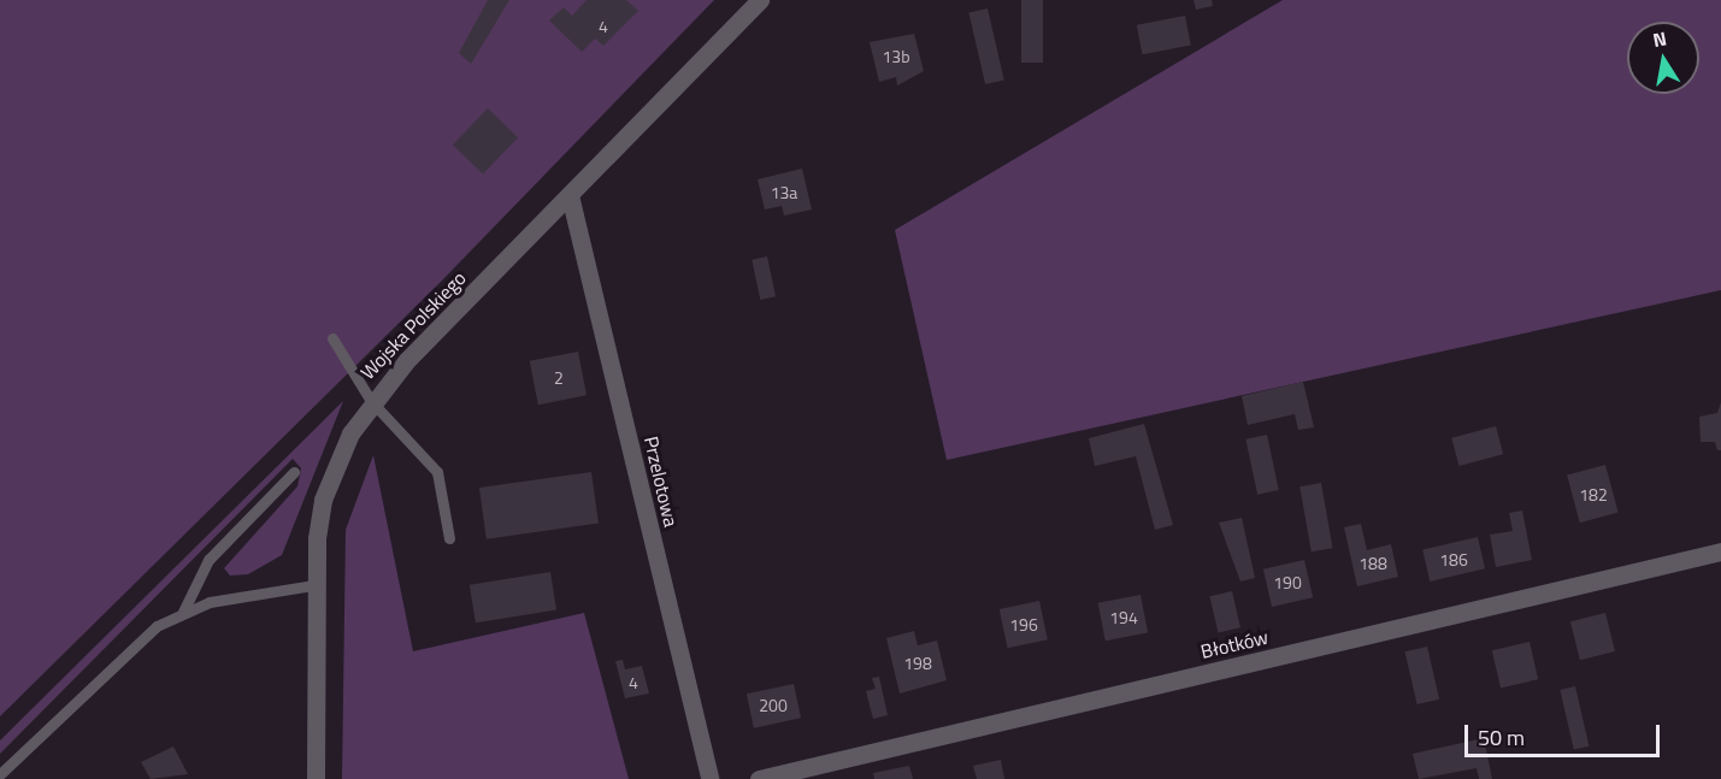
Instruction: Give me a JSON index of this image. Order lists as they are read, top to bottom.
{
  "streets": {
    "street": ["Wojska Polskiego", "Przelotowa", "Błotków"]
  },
  "crossings": [
    ["Wojska Polskiego", "Przelotowa"]
  ],
  "house_numbers": [
    "4",
    "13b",
    "13a",
    "2",
    "182",
    "186",
    "188",
    "190",
    "194",
    "196",
    "198",
    "4",
    "200"
  ],
  "scale_bar": "50 m",
  "north": "top"
}
